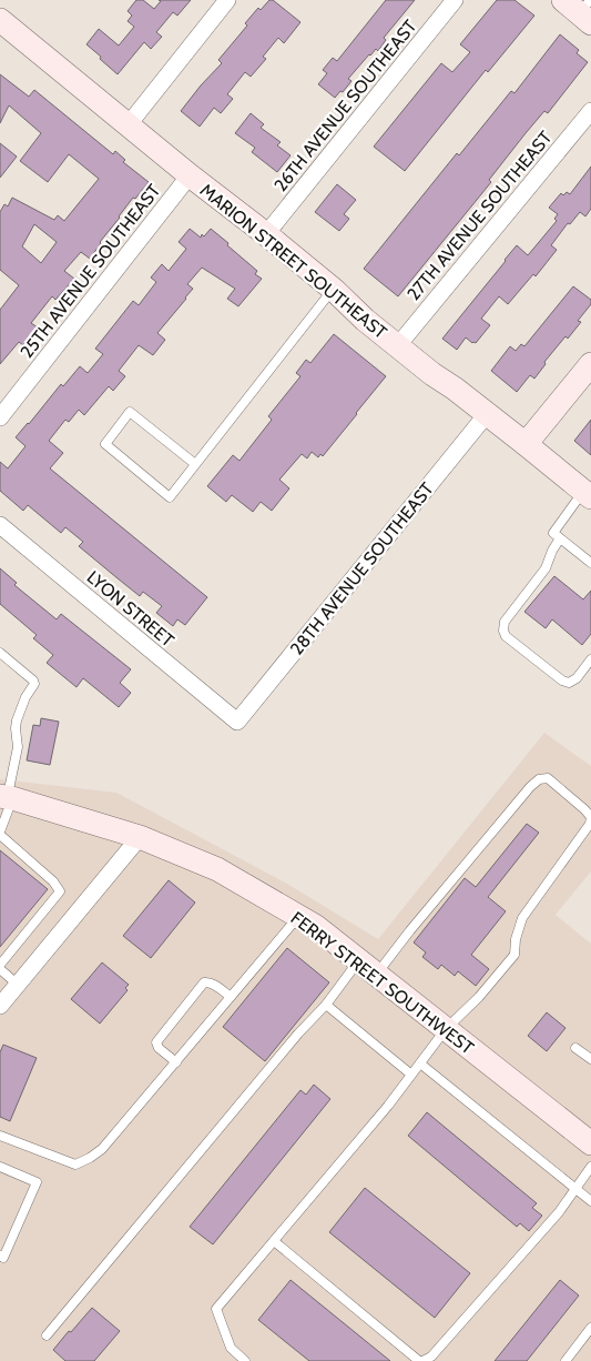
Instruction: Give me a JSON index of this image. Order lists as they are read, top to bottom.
{
  "streets": {
    "street": [
      "26TH AVENUE SOUTHEAST",
      "27TH AVENUE SOUTHEAST",
      "MARION STREET SOUTHEAST",
      "25TH AVENUE SOUTHEAST",
      "28TH AVENUE SOUTHEAST",
      "LYON STREET",
      "FERRY STREET SOUTHWEST"
    ]
  },
  "crossings": [
    ["26TH AVENUE SOUTHEAST", "MARION STREET SOUTHEAST"],
    ["27TH AVENUE SOUTHEAST", "MARION STREET SOUTHEAST"],
    ["MARION STREET SOUTHEAST", "25TH AVENUE SOUTHEAST"],
    ["MARION STREET SOUTHEAST", "28TH AVENUE SOUTHEAST"],
    ["28TH AVENUE SOUTHEAST", "LYON STREET"]
  ]
}
